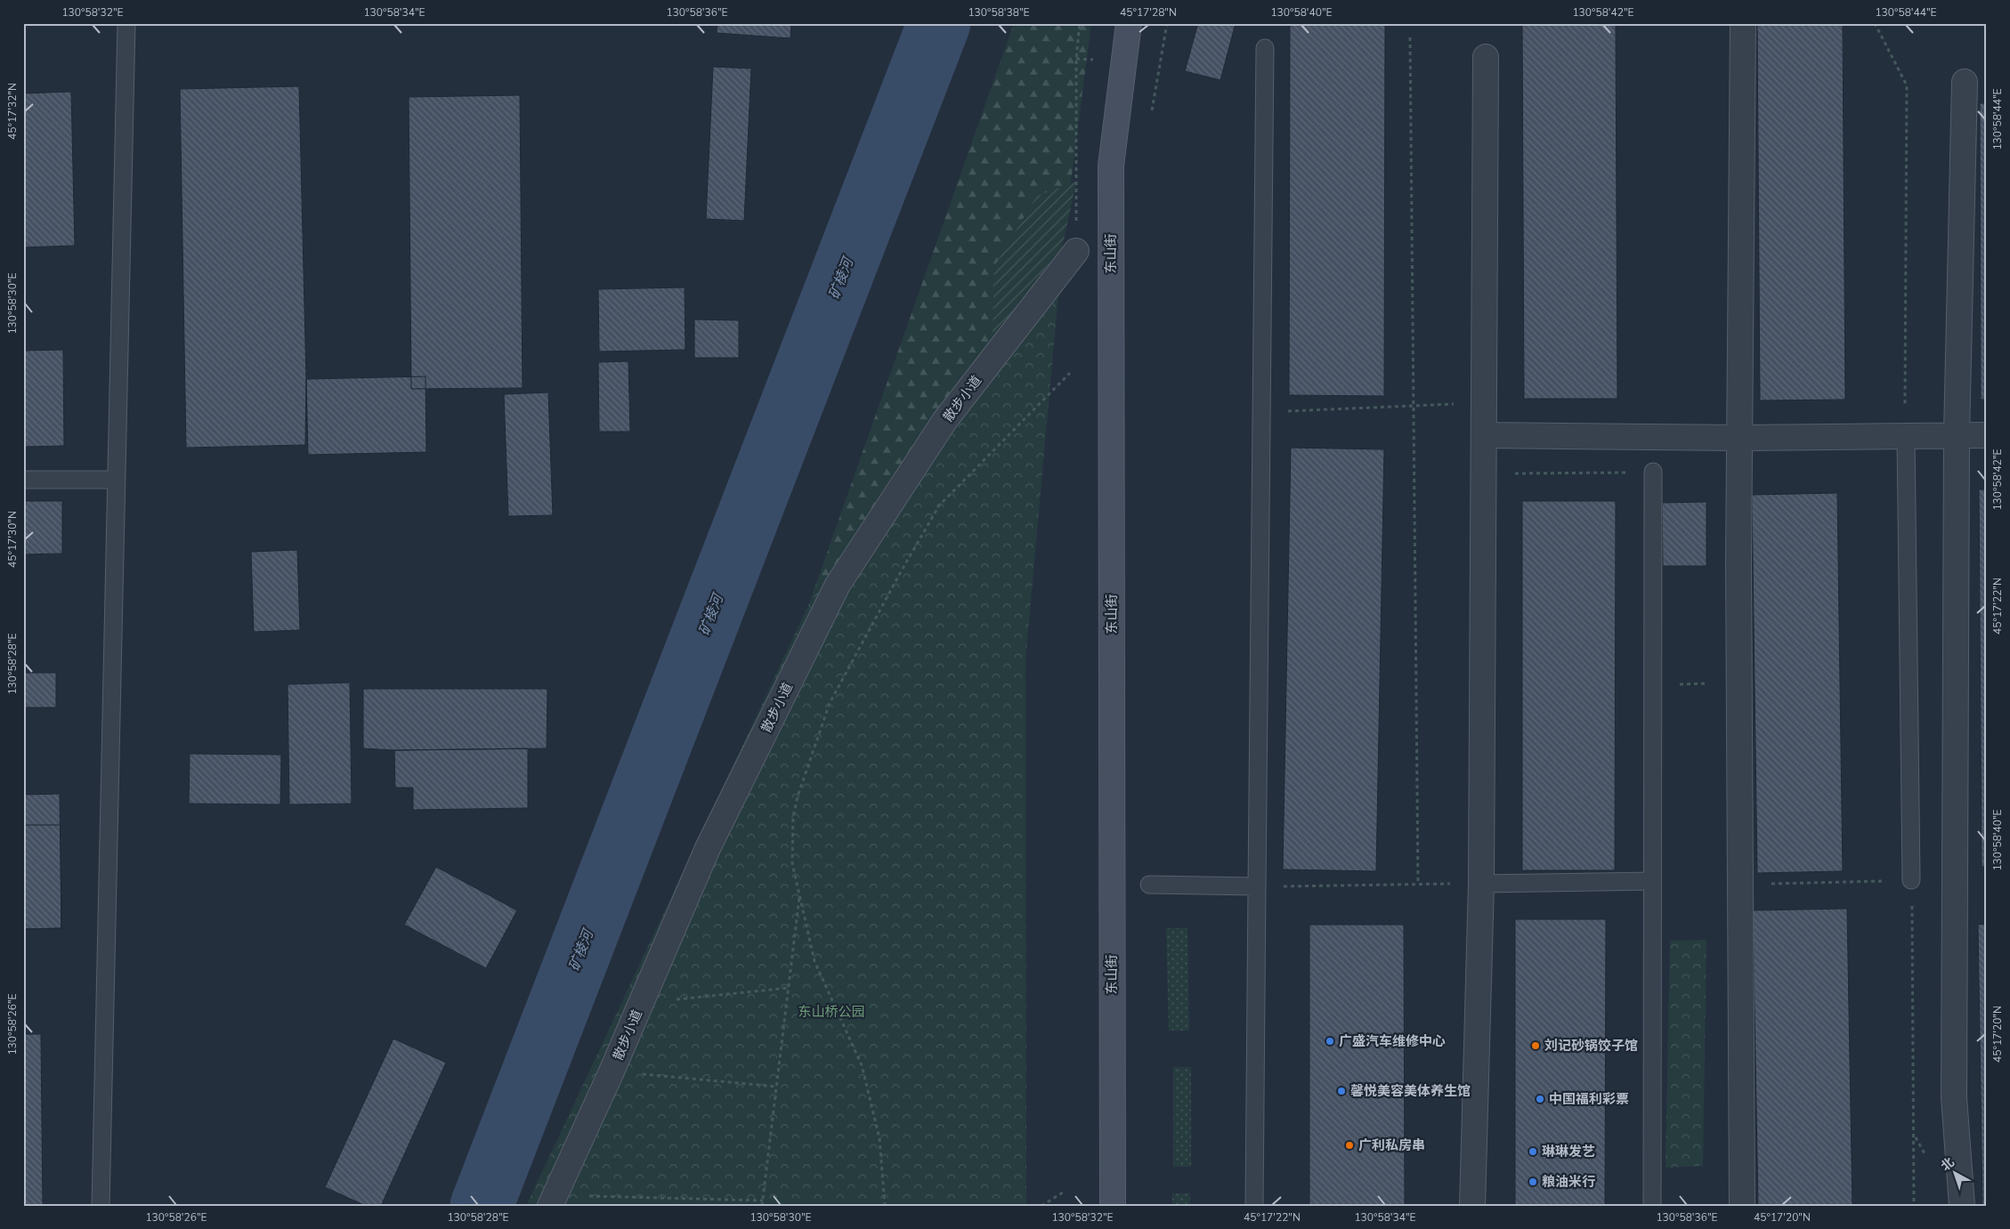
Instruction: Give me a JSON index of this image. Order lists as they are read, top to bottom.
{
  "streets": {
    "main road": ["东山街"],
    "street": ["散步小道"]
  },
  "water": ["矿棱河"],
  "parks": ["东山桥公园"],
  "places": [
    "广盛汽车维修中心",
    "刘记砂锅饺子馆",
    "馨悦美容美体养生馆",
    "中国福利彩票",
    "广利私房串",
    "琳琳发艺",
    "粮油米行"
  ],
  "north": "top left",
  "coordinates": [
    "130°58'32\"E",
    "130°58'34\"E",
    "130°58'36\"E",
    "130°58'38\"E",
    "45°17'28\"N",
    "130°58'40\"E",
    "130°58'42\"E",
    "130°58'44\"E",
    "45°17'32\"N",
    "130°58'30\"E",
    "45°17'30\"N",
    "45°17'22\"N",
    "130°58'28\"E",
    "130°58'26\"E",
    "45°17'20\"N"
  ]
}
